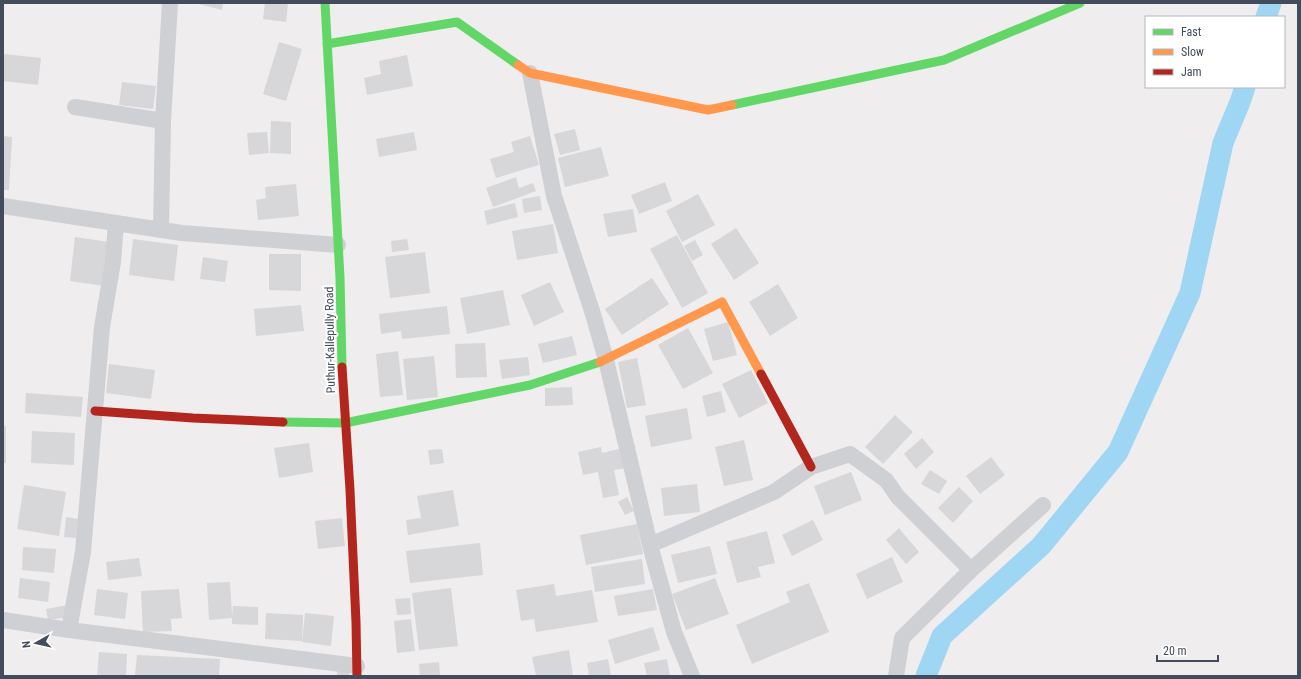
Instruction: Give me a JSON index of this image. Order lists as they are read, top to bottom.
{
  "streets": {
    "street": ["Puthur-Kallepully Road"]
  },
  "legend": ["Fast", "Slow", "Jam"],
  "scale_bar": "20 m",
  "north": "left"
}
